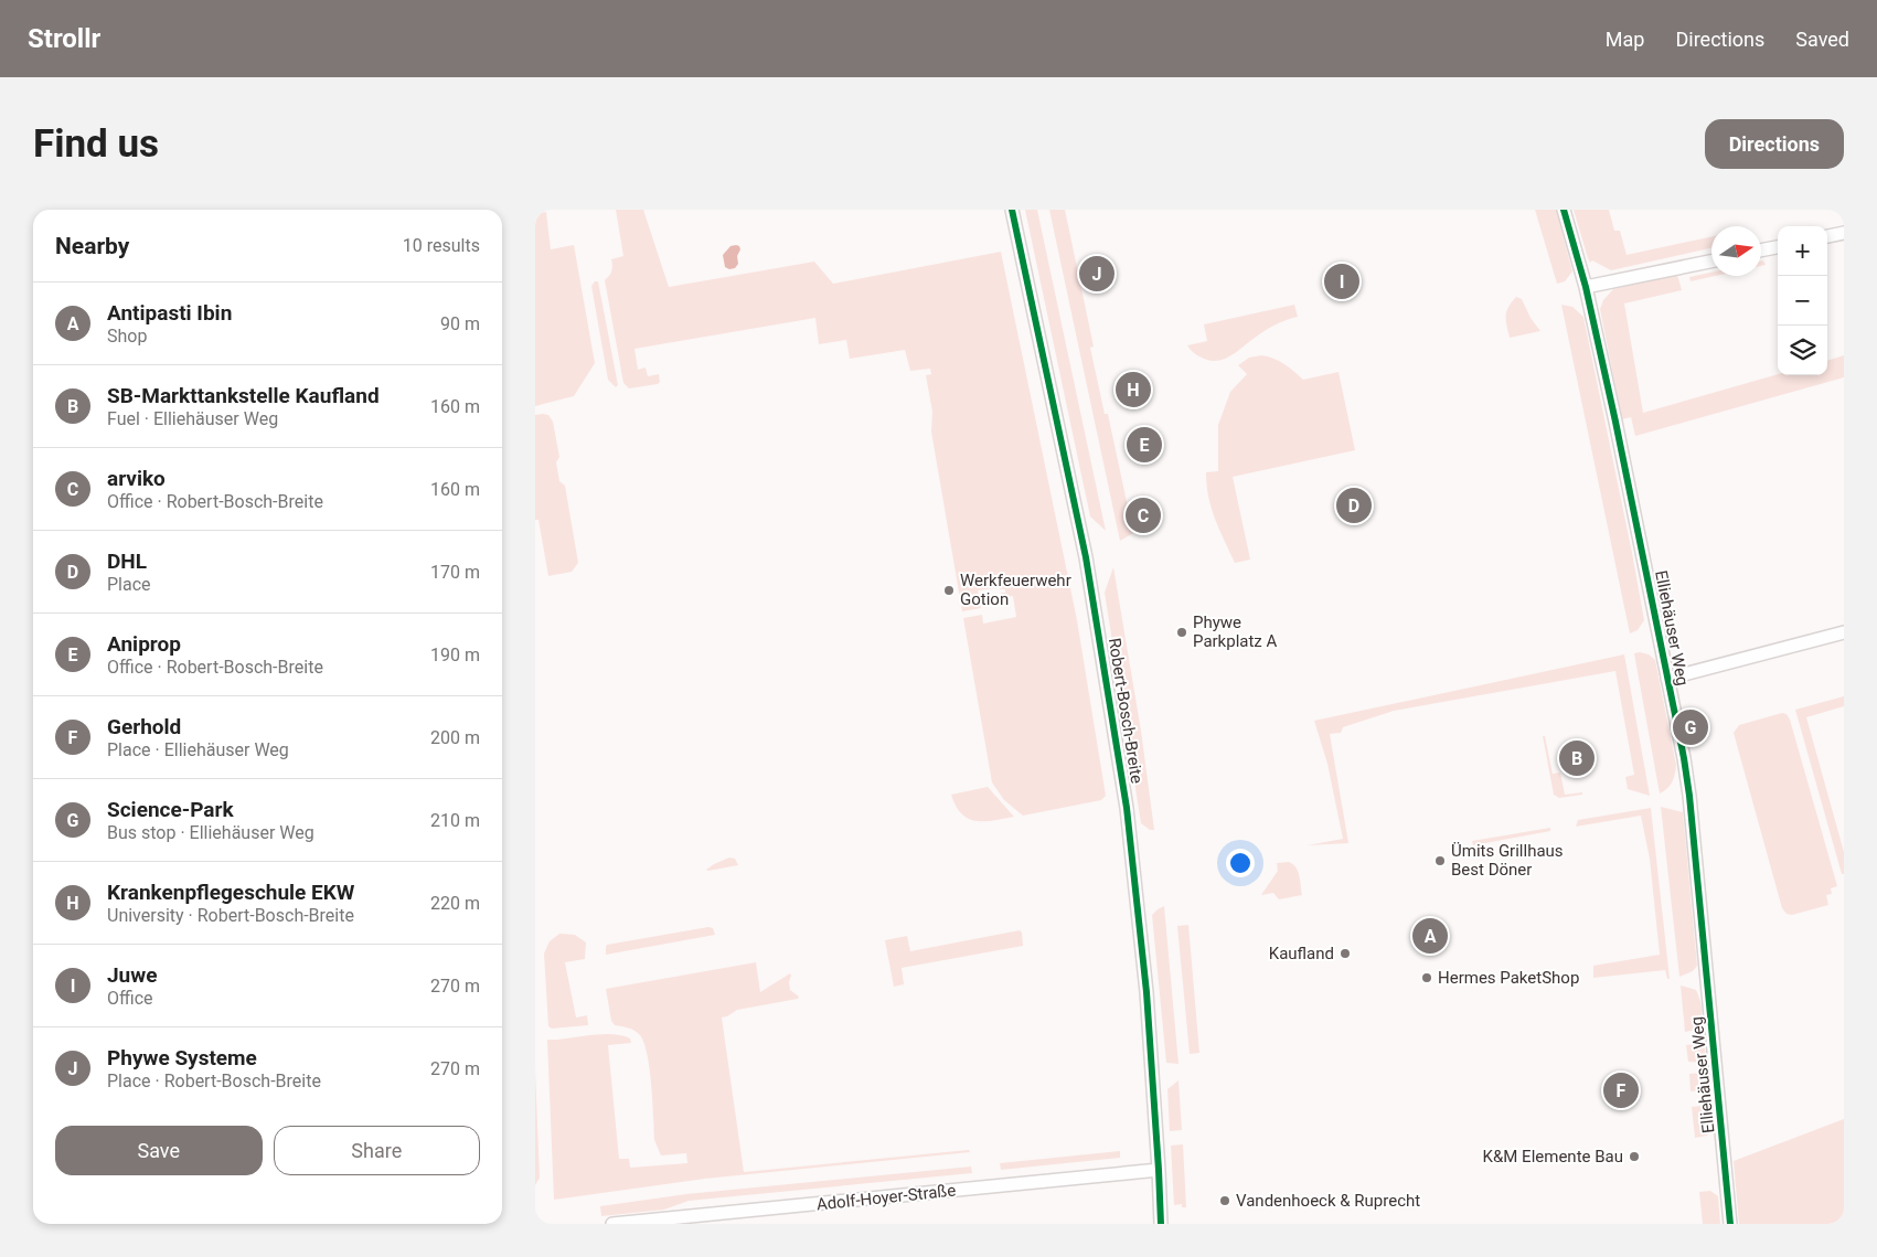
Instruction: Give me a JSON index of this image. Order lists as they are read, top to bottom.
{
  "streets": {
    "street": ["Elliehäuser Weg", "Robert-Bosch-Breite", "Adolf-Hoyer-Straße"]
  },
  "crossings": [
    ["Robert-Bosch-Breite", "Adolf-Hoyer-Straße"]
  ],
  "places": [
    "Werkfeuerwehr Gotion",
    "Phywe Parkplatz A",
    "Ümits Grillhaus Best Döner",
    "Kaufland",
    "Hermes PaketShop",
    "K&M Elemente Bau",
    "Vandenhoeck & Ruprecht"
  ],
  "north": "right",
  "page": {
    "header": "Strollr",
    "nav": ["Map", "Directions", "Saved"],
    "buttons": [
      "Directions",
      ["Save", "Share"]
    ],
    "title": "Find us",
    "heading": ["Nearby", "10 results"],
    "map_buttons": ["+", "−"],
    "pins": [
      "J",
      "I",
      "H",
      "E",
      "D",
      "C",
      "G",
      "B",
      "A",
      "F"
    ],
    "list": [
      {
        "mark": "A",
        "name": "Antipasti Ibin",
        "note": "Shop",
        "value": "90 m"
      },
      {
        "mark": "B",
        "name": "SB-Markttankstelle Kaufland",
        "note": "Fuel · Elliehäuser Weg",
        "value": "160 m"
      },
      {
        "mark": "C",
        "name": "arviko",
        "note": "Office · Robert-Bosch-Breite",
        "value": "160 m"
      },
      {
        "mark": "D",
        "name": "DHL",
        "note": "Place",
        "value": "170 m"
      },
      {
        "mark": "E",
        "name": "Aniprop",
        "note": "Office · Robert-Bosch-Breite",
        "value": "190 m"
      },
      {
        "mark": "F",
        "name": "Gerhold",
        "note": "Place · Elliehäuser Weg",
        "value": "200 m"
      },
      {
        "mark": "G",
        "name": "Science-Park",
        "note": "Bus stop · Elliehäuser Weg",
        "value": "210 m"
      },
      {
        "mark": "H",
        "name": "Krankenpflegeschule EKW",
        "note": "University · Robert-Bosch-Breite",
        "value": "220 m"
      },
      {
        "mark": "I",
        "name": "Juwe",
        "note": "Office",
        "value": "270 m"
      },
      {
        "mark": "J",
        "name": "Phywe Systeme",
        "note": "Place · Robert-Bosch-Breite",
        "value": "270 m"
      }
    ]
  }
}
